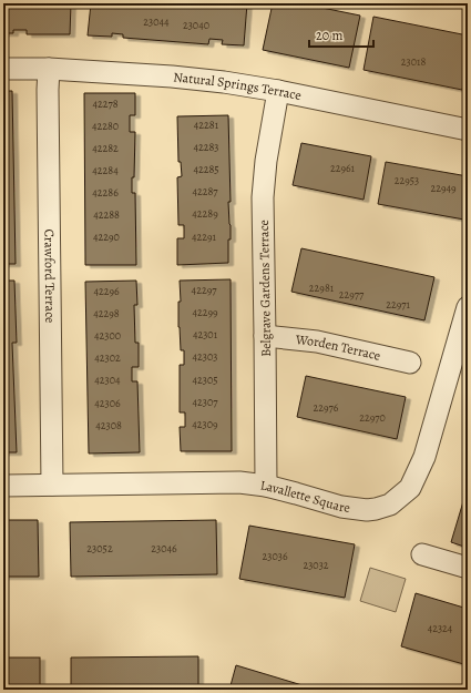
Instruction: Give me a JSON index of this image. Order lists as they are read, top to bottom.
{
  "streets": {
    "street": [
      "Natural Springs Terrace",
      "Crawford Terrace",
      "Belgrave Gardens Terrace",
      "Worden Terrace",
      "Lavallette Square"
    ]
  },
  "crossings": [
    ["Natural Springs Terrace", "Crawford Terrace"],
    ["Natural Springs Terrace", "Belgrave Gardens Terrace"],
    ["Crawford Terrace", "Lavallette Square"],
    ["Belgrave Gardens Terrace", "Worden Terrace"],
    ["Belgrave Gardens Terrace", "Lavallette Square"]
  ],
  "house_numbers": [
    "23044",
    "23040",
    "23018",
    "42278",
    "42281",
    "42280",
    "42283",
    "42282",
    "22961",
    "42285",
    "42284",
    "22953",
    "22949",
    "42287",
    "42286",
    "42289",
    "42288",
    "42290",
    "42291",
    "22981",
    "42297",
    "42296",
    "22977",
    "22971",
    "42299",
    "42298",
    "42301",
    "42300",
    "42303",
    "42302",
    "42304",
    "42305",
    "42307",
    "42306",
    "22976",
    "22970",
    "42309",
    "42308",
    "23052",
    "23046",
    "23036",
    "23032",
    "42324"
  ],
  "scale_bar": "20 m"
}
